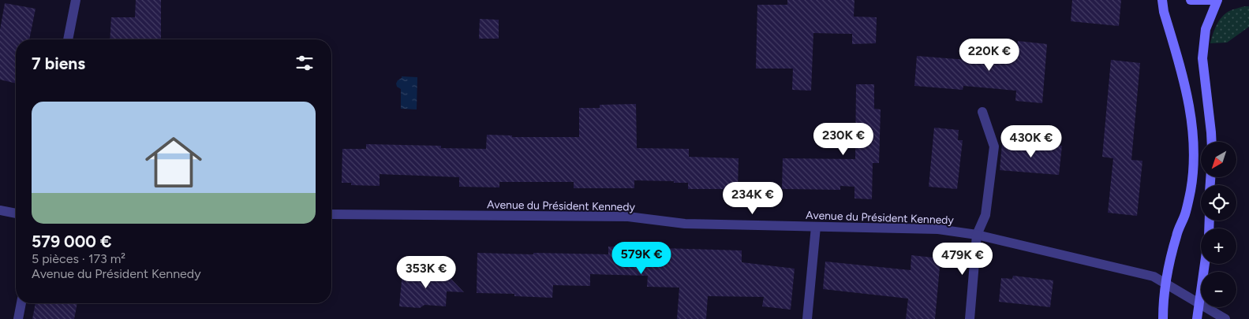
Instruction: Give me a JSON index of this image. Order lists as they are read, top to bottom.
{
  "streets": {
    "street": ["Avenue du Président Kennedy"]
  },
  "north": "bottom left",
  "page": {
    "price": [
      "220K €",
      "230K €",
      "430K €",
      "234K €",
      "579K €",
      "479K €",
      "353K €"
    ],
    "heading": "7 biens",
    "list": [
      {
        "name": "579 000 €",
        "note": "5 pièces · 173 m² · Avenue du Président Kennedy"
      }
    ],
    "map_buttons": ["+", "−"]
  }
}
